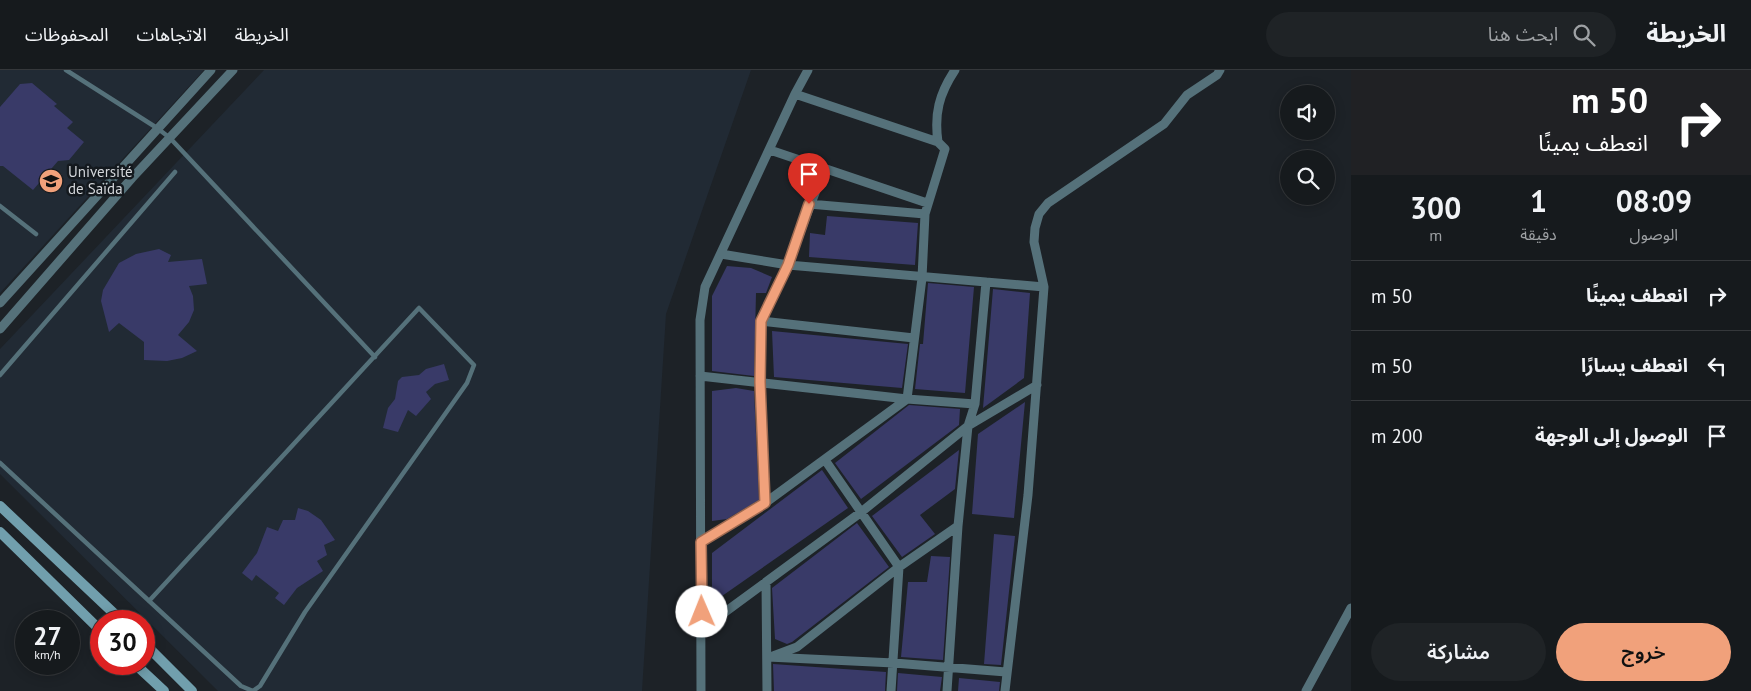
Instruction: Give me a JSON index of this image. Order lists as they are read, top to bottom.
{
  "places": {
    "school or university": ["Université de Saïda"]
  },
  "page": {
    "header": "الخريطة",
    "search": "ابحث هنا",
    "nav": ["الخريطة", "الاتجاهات", "المحفوظات"],
    "turn": ["50 m", "انعطف يمينًا"],
    "eta": [
      "08:09",
      "الوصول",
      "1",
      "دقيقة",
      "300",
      "m"
    ],
    "list": [
      {
        "name": "انعطف يمينًا",
        "value": "50 m"
      },
      {
        "name": "انعطف يسارًا",
        "value": "50 m"
      },
      {
        "name": "الوصول إلى الوجهة",
        "value": "200 m"
      }
    ],
    "speed": "27 km/h",
    "limit": "30",
    "buttons": ["خروج", "مشاركة"]
  }
}
